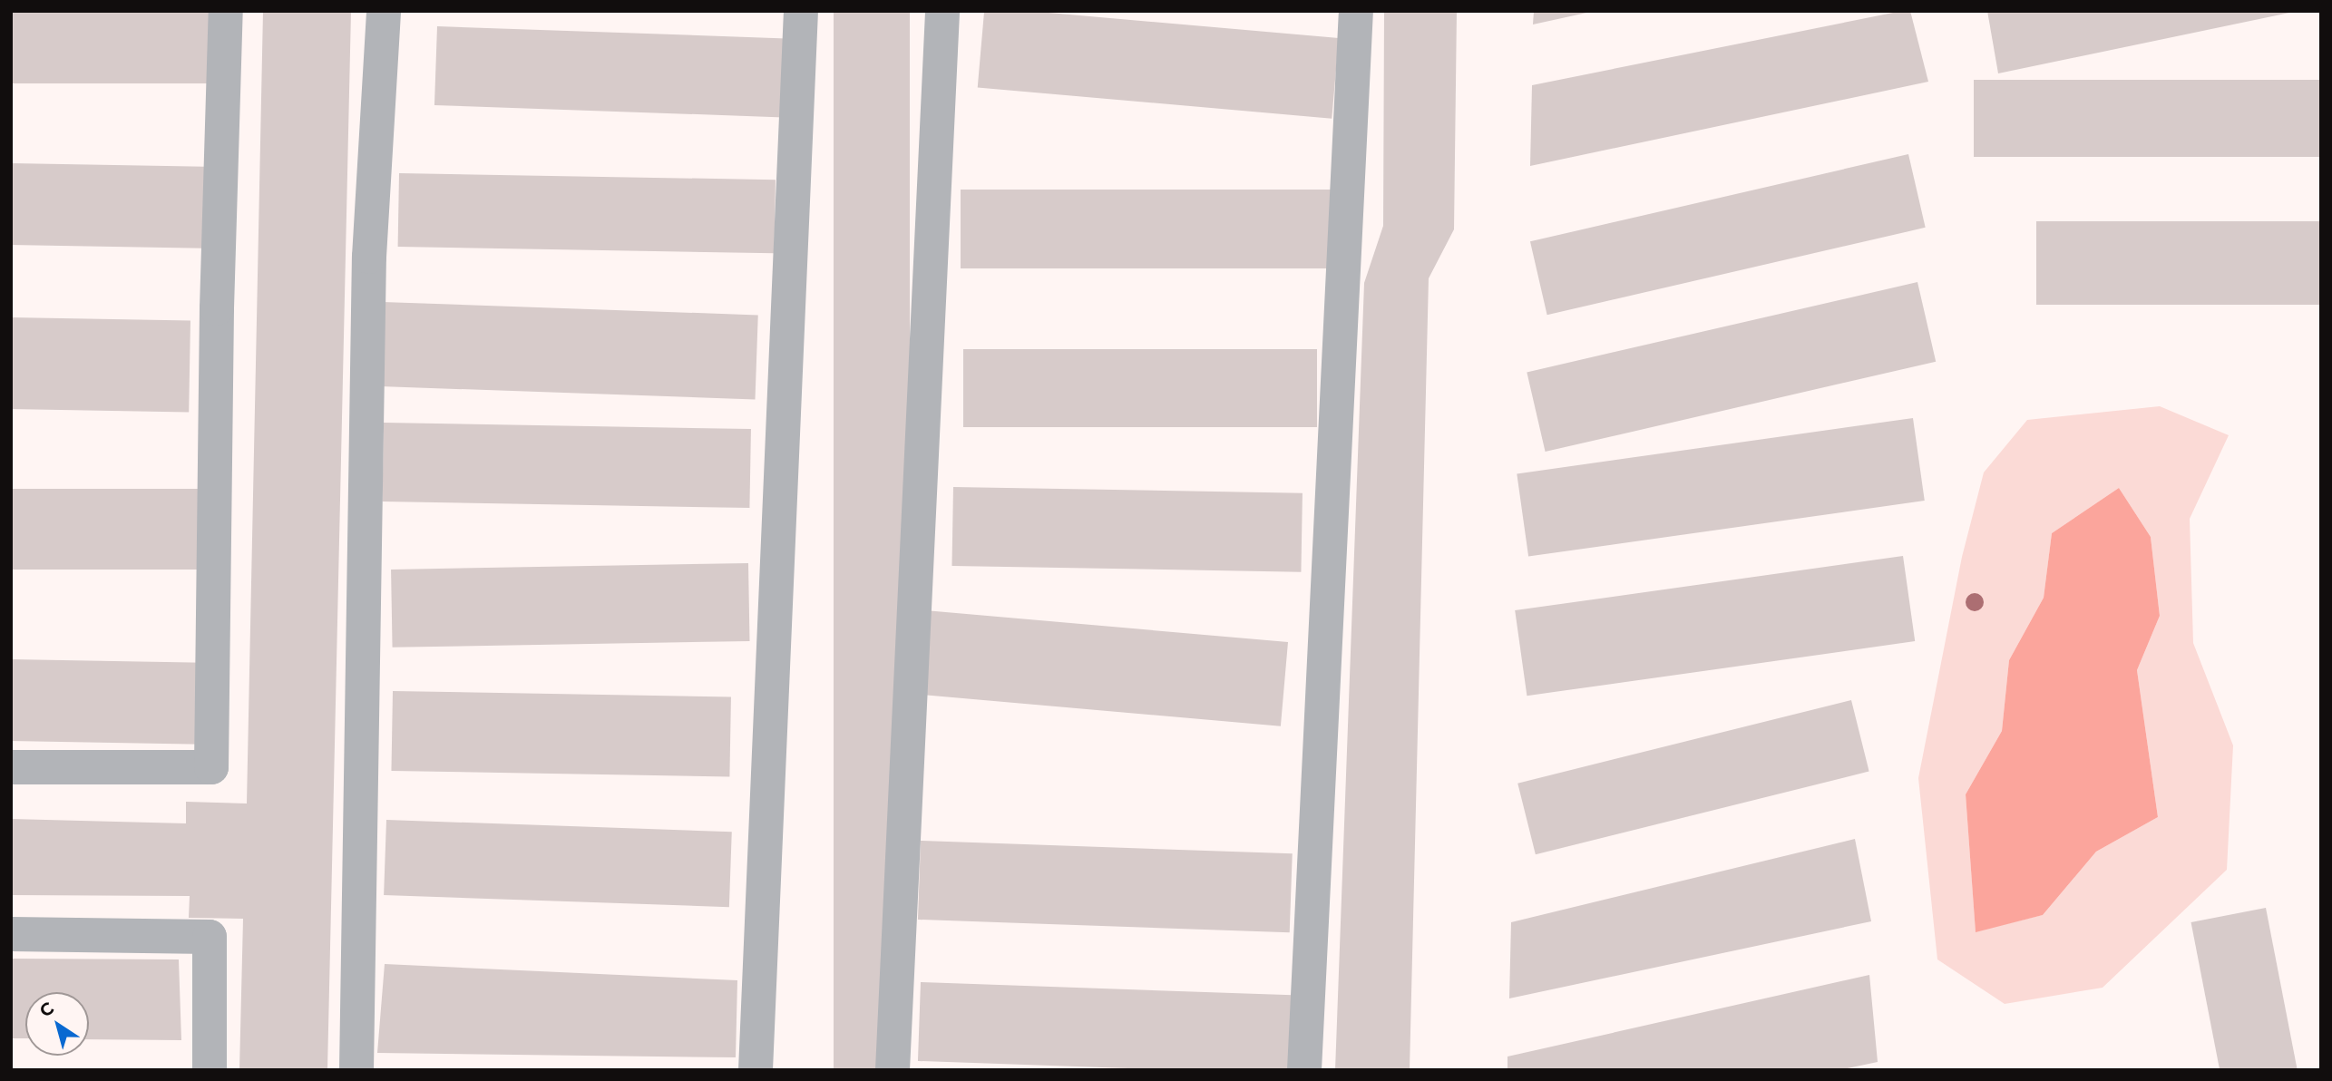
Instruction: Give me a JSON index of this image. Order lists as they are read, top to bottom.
{
  "north": "top left"
}
